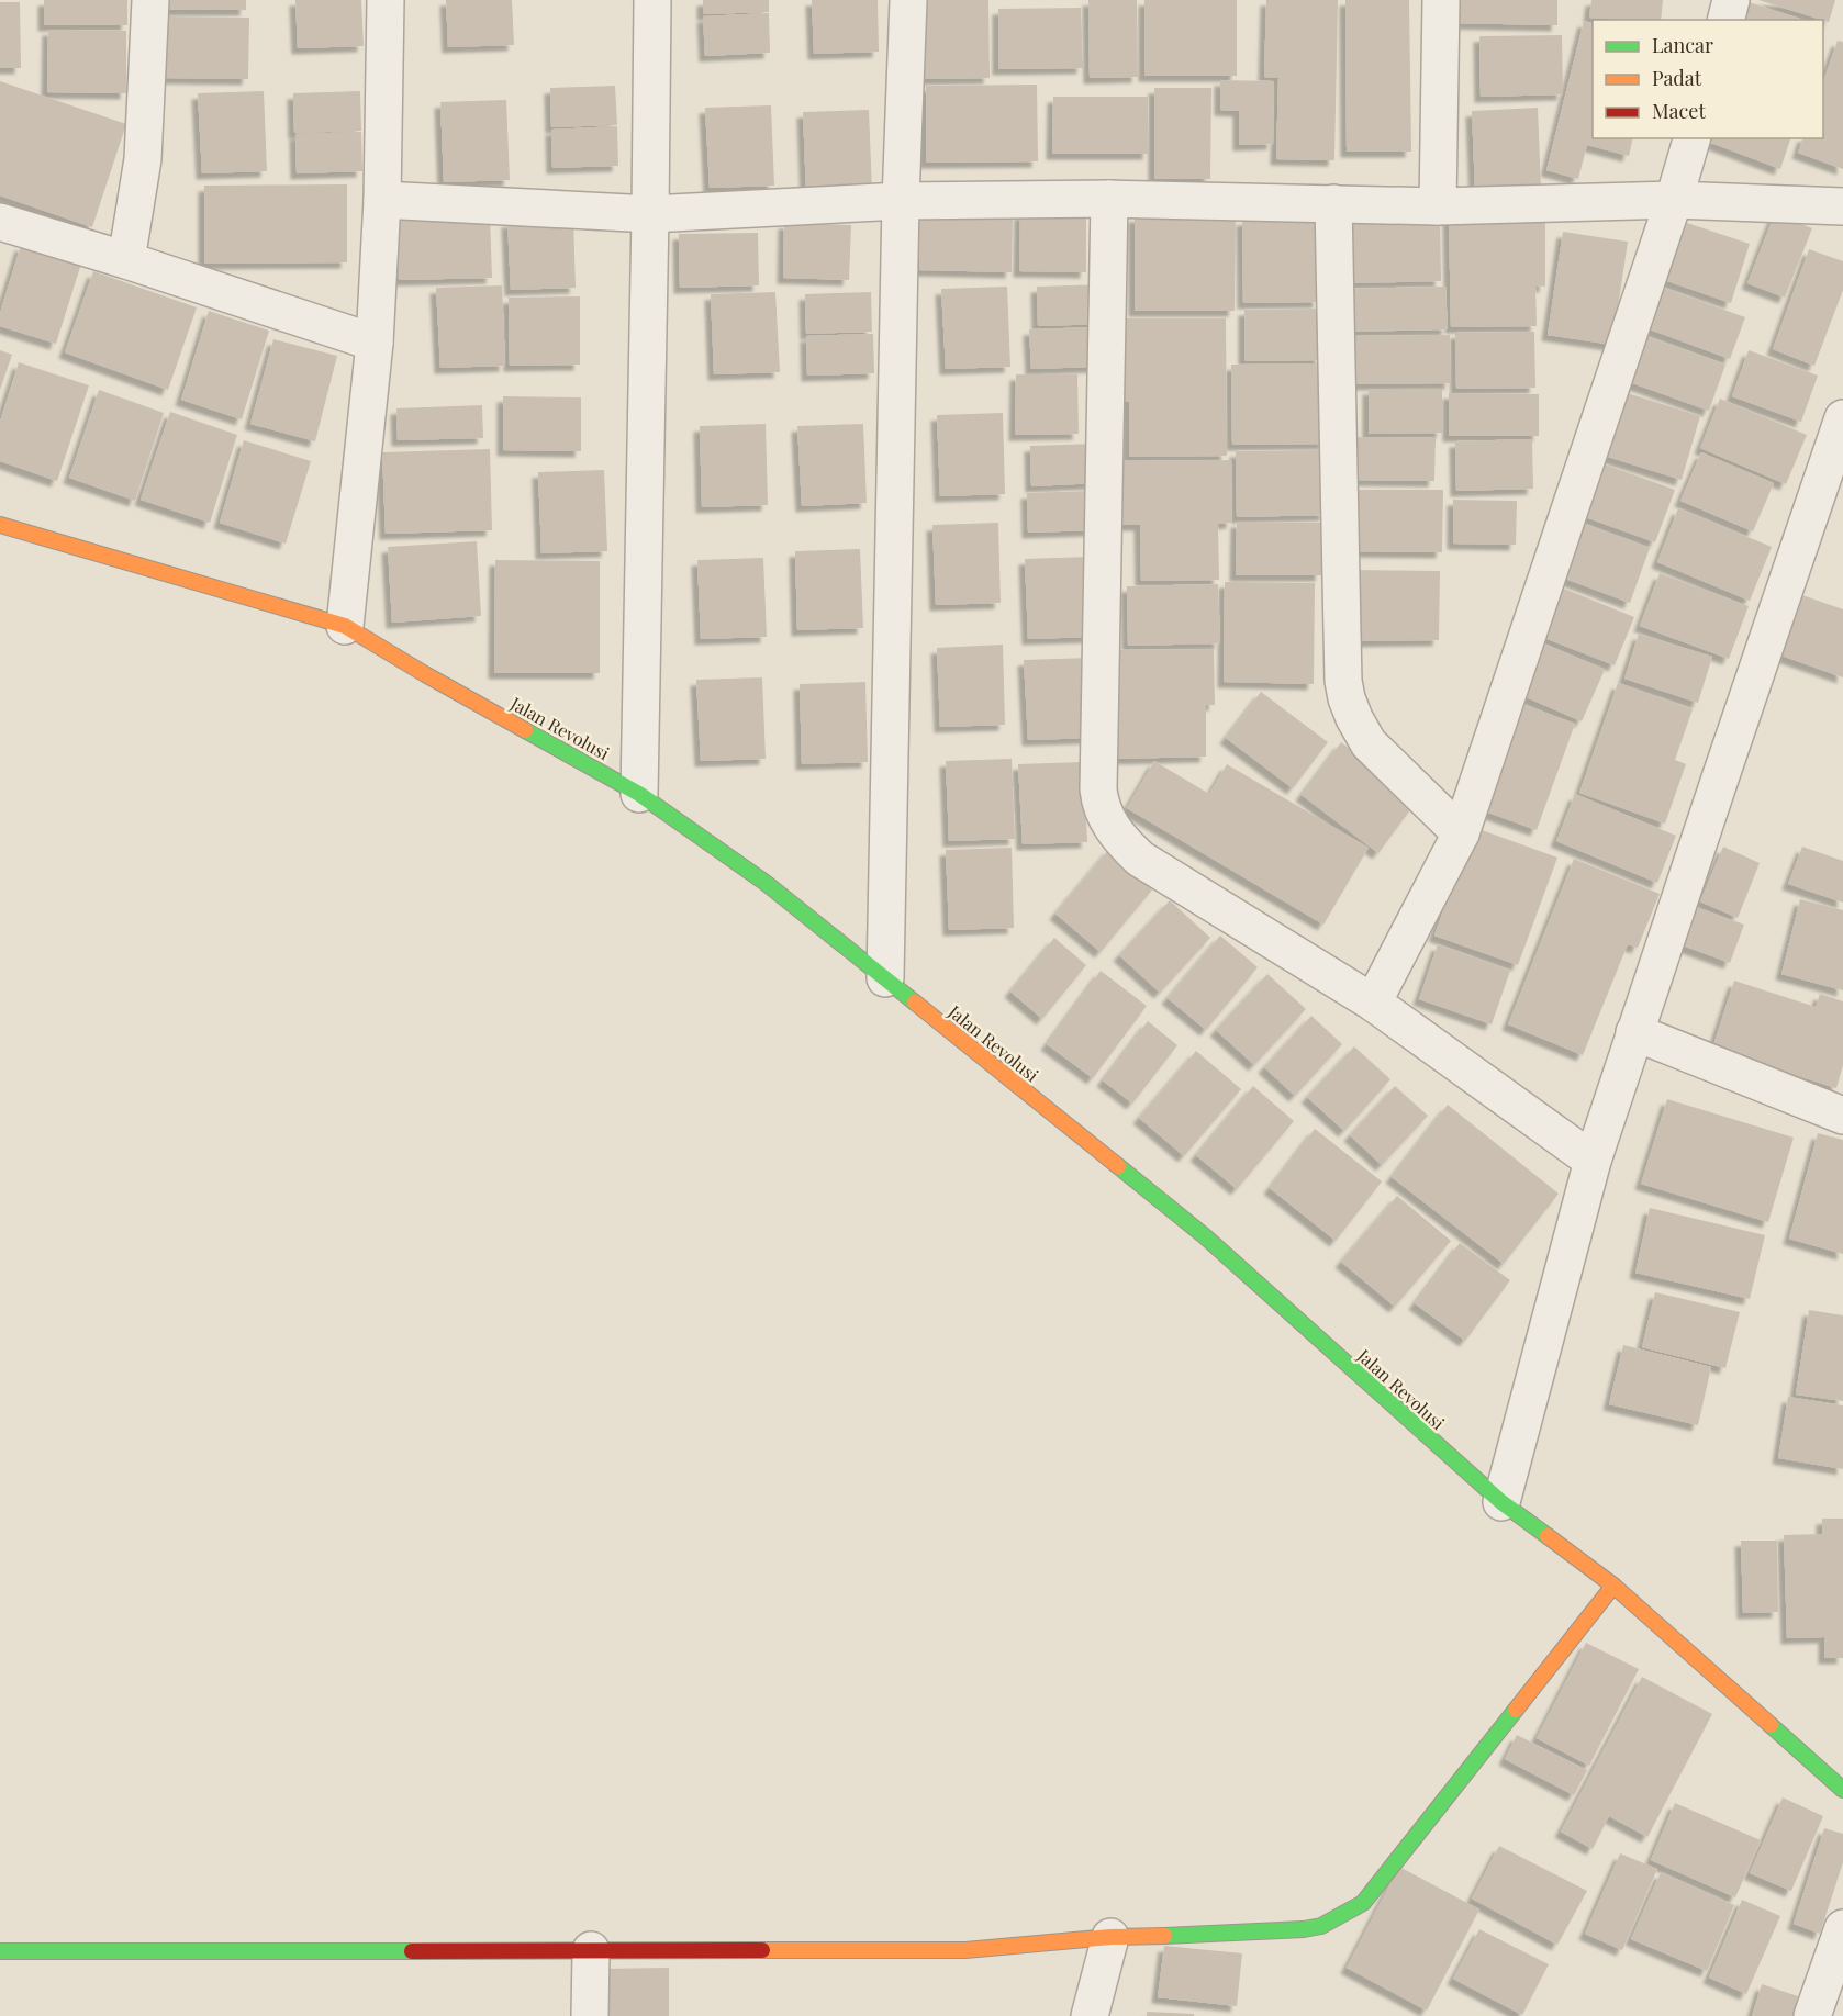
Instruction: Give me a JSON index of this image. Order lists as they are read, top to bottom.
{
  "streets": {
    "street": ["Jalan Revolusi"]
  },
  "legend": ["Lancar", "Padat", "Macet"]
}
